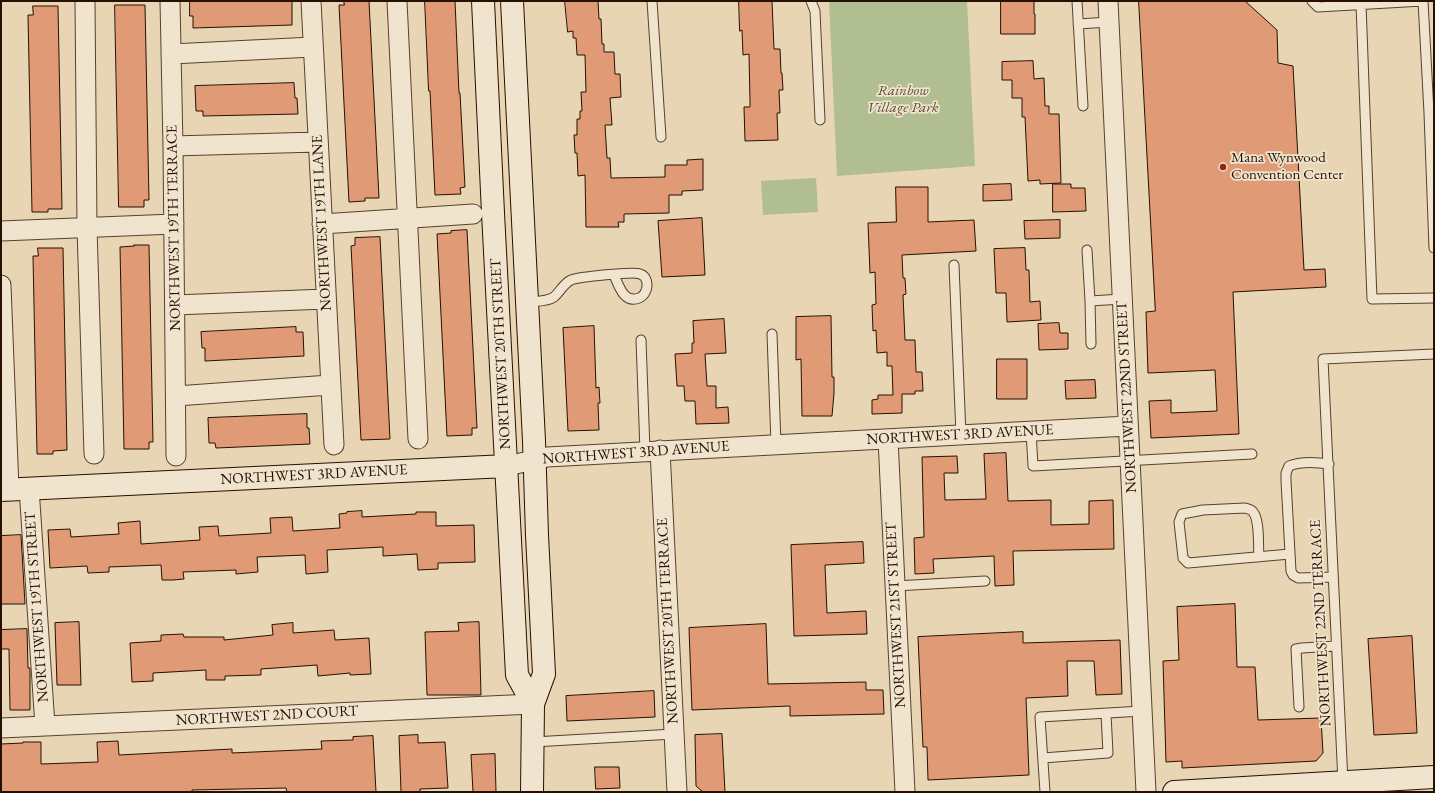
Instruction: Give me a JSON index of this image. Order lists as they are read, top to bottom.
{
  "streets": {
    "main road": ["NORTHWEST 20TH STREET", "NORTHWEST 3RD AVENUE"],
    "street": [
      "NORTHWEST 19TH LANE",
      "NORTHWEST 19TH TERRACE",
      "NORTHWEST 22ND STREET",
      "NORTHWEST 19TH STREET",
      "NORTHWEST 21ST STREET",
      "NORTHWEST 20TH TERRACE",
      "NORTHWEST 2ND COURT"
    ],
    "lane": ["NORTHWEST 22ND TERRACE"]
  },
  "crossings": [
    ["NORTHWEST 20TH STREET", "NORTHWEST 3RD AVENUE"],
    ["NORTHWEST 20TH STREET", "NORTHWEST 2ND COURT"],
    ["NORTHWEST 22ND STREET", "NORTHWEST 3RD AVENUE"],
    ["NORTHWEST 3RD AVENUE", "NORTHWEST 19TH STREET"],
    ["NORTHWEST 3RD AVENUE", "NORTHWEST 21ST STREET"],
    ["NORTHWEST 3RD AVENUE", "NORTHWEST 20TH TERRACE"],
    ["NORTHWEST 19TH STREET", "NORTHWEST 2ND COURT"]
  ],
  "parks": ["Rainbow Village Park"],
  "places": ["Mana Wynwood Convention Center"]
}
